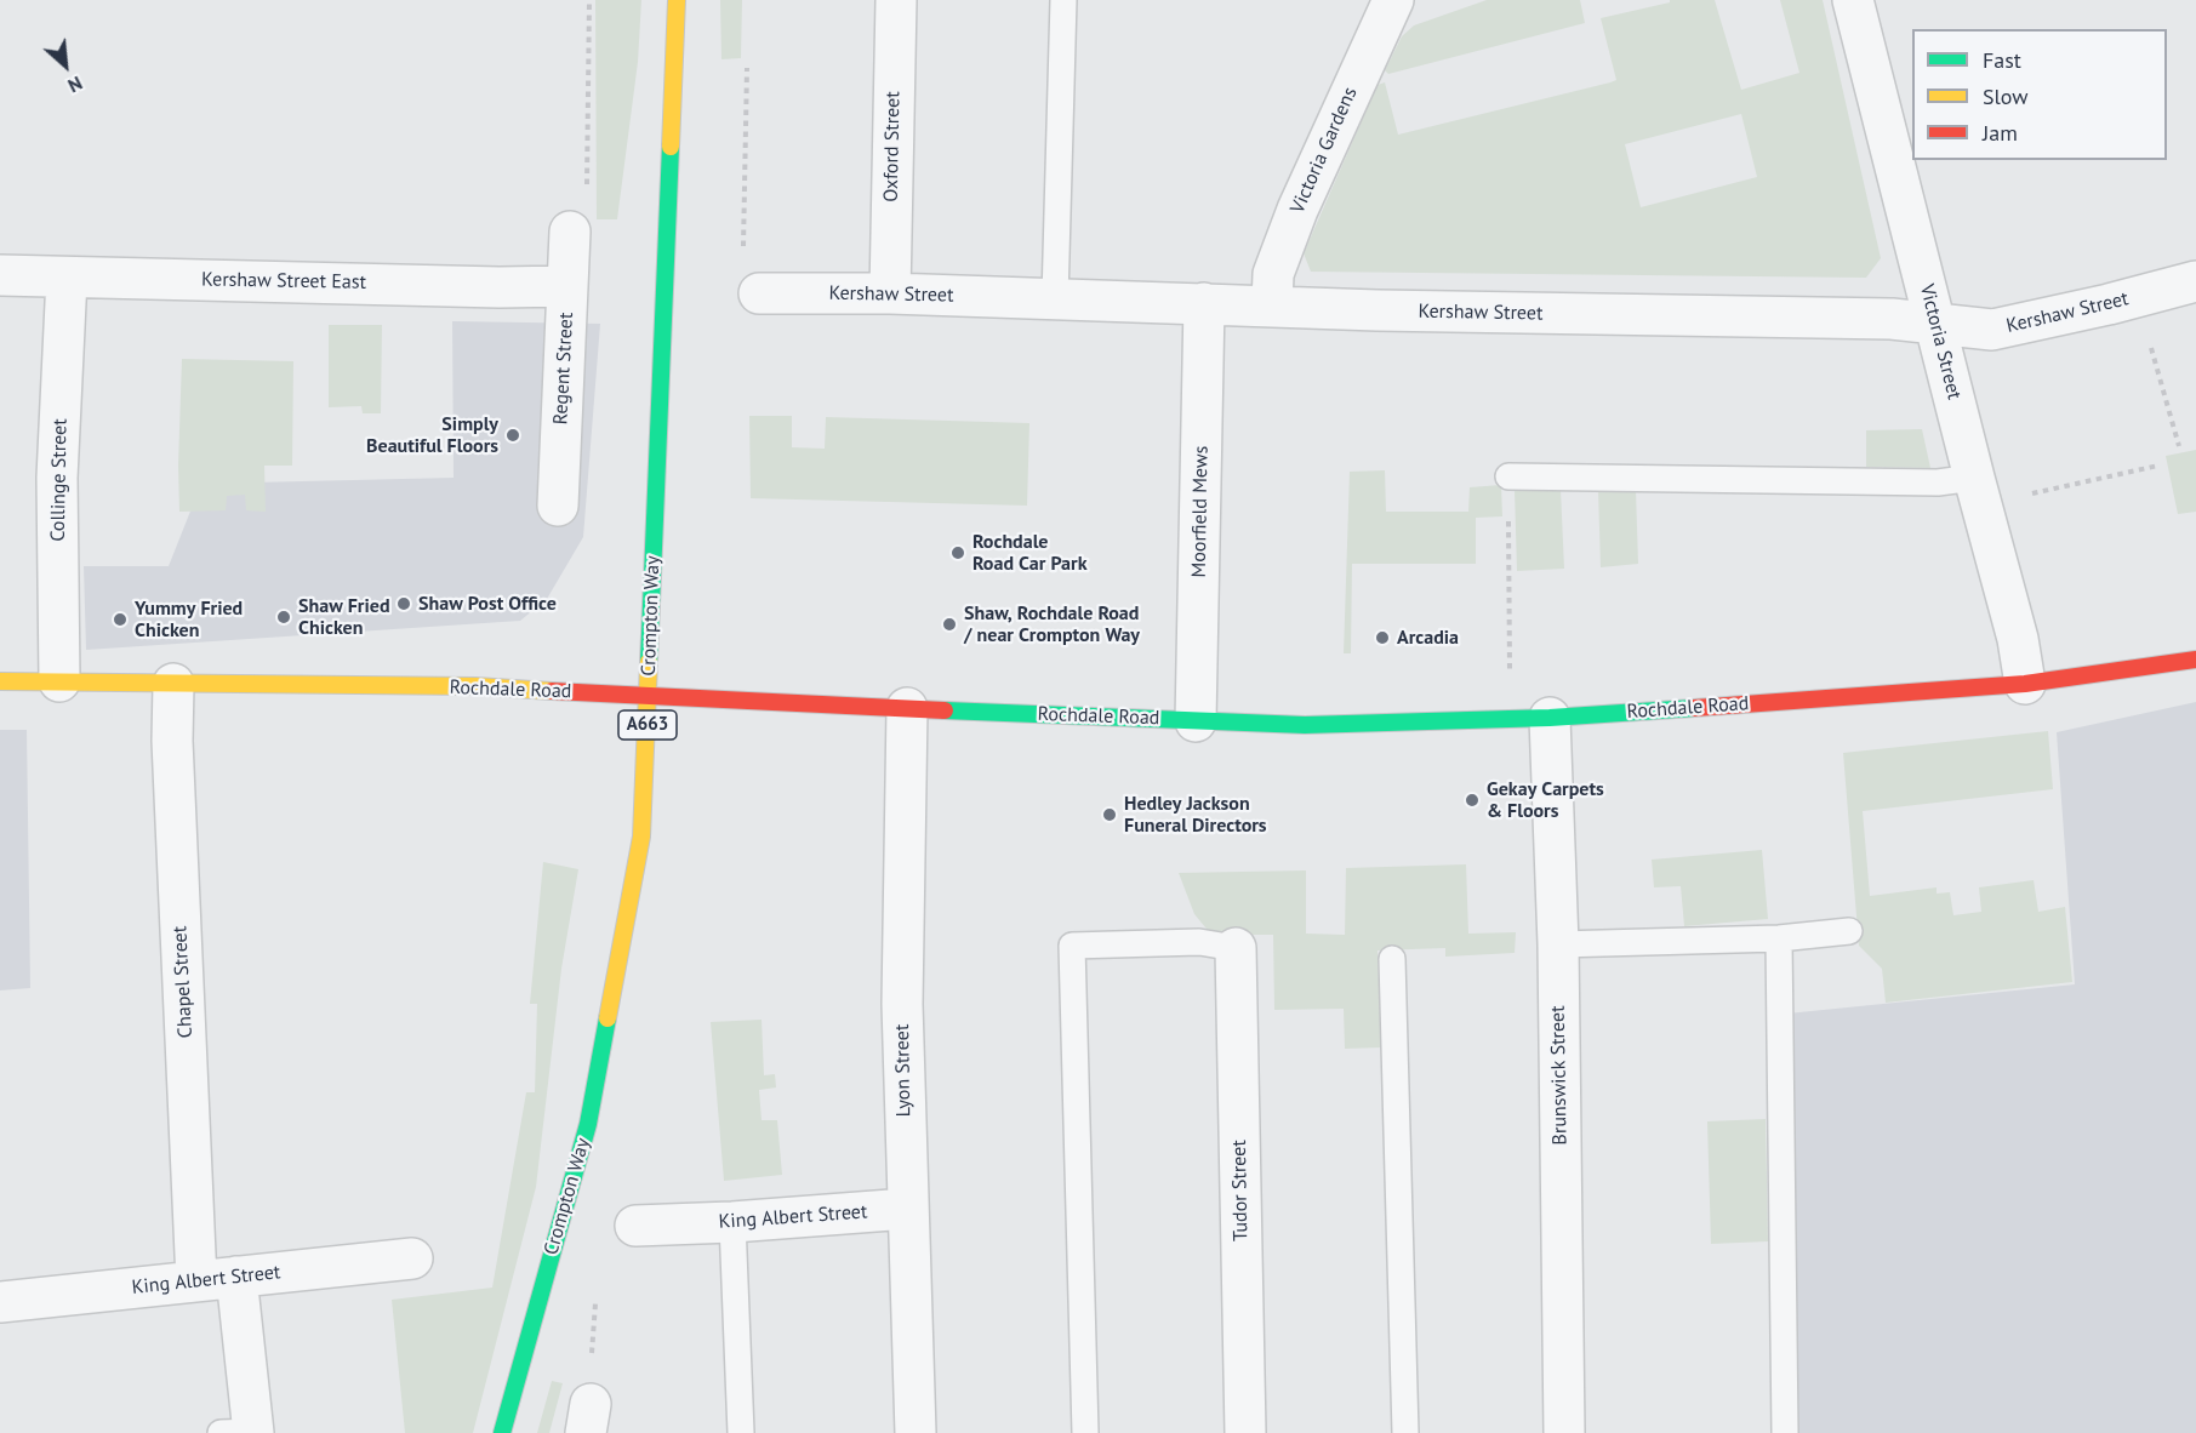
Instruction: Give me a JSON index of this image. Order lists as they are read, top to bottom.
{
  "streets": {
    "main road": ["Crompton Way", "Rochdale Road", "A663"],
    "street": [
      "Oxford Street",
      "Victoria Gardens",
      "Kershaw Street East",
      "Kershaw Street",
      "Victoria Street",
      "Regent Street",
      "Collinge Street",
      "Moorfield Mews",
      "Chapel Street",
      "Lyon Street",
      "Brunswick Street",
      "Tudor Street",
      "King Albert Street"
    ]
  },
  "crossings": [
    ["Oxford Street", "Kershaw Street"],
    ["Victoria Gardens", "Kershaw Street"],
    ["Kershaw Street East", "Regent Street"],
    ["Kershaw Street East", "Collinge Street"],
    ["Kershaw Street", "Victoria Street"],
    ["Kershaw Street", "Moorfield Mews"],
    ["Victoria Street", "Rochdale Road"],
    ["Collinge Street", "Rochdale Road"],
    ["Moorfield Mews", "Rochdale Road"],
    ["Crompton Way", "Rochdale Road"],
    ["Rochdale Road", "Chapel Street"],
    ["Rochdale Road", "Lyon Street"],
    ["Rochdale Road", "Brunswick Street"],
    ["Chapel Street", "King Albert Street"],
    ["Lyon Street", "King Albert Street"]
  ],
  "places": [
    "Simply Beautiful Floors",
    "Rochdale Road Car Park",
    "Shaw Post Office",
    "Shaw Fried Chicken",
    "Yummy Fried Chicken",
    "Shaw, Rochdale Road / near Crompton Way",
    "Arcadia",
    "Gekay Carpets & Floors",
    "Hedley Jackson Funeral Directors"
  ],
  "legend": ["Fast", "Slow", "Jam"],
  "north": "bottom right"
}
